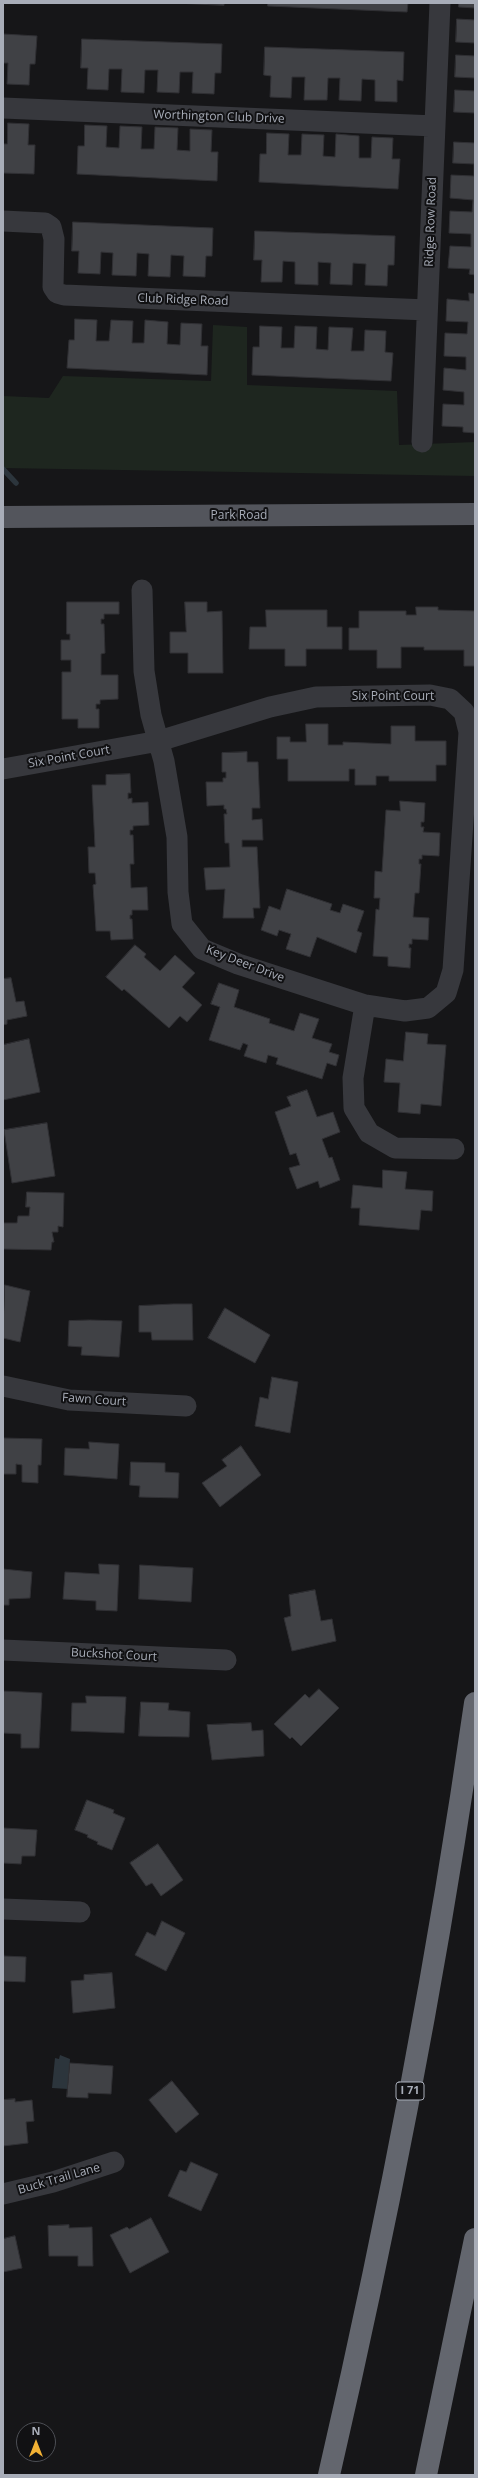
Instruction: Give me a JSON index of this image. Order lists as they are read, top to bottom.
{
  "streets": {
    "highway": ["I 71"],
    "main road": ["Park Road"],
    "street": [
      "Worthington Club Drive",
      "Ridge Row Road",
      "Club Ridge Road",
      "Six Point Court",
      "Key Deer Drive",
      "Fawn Court",
      "Buckshot Court",
      "Buck Trail Lane"
    ]
  },
  "crossings": [
    ["Worthington Club Drive", "Ridge Row Road"],
    ["Ridge Row Road", "Club Ridge Road"],
    ["Six Point Court", "Key Deer Drive"]
  ],
  "north": "top"
}
